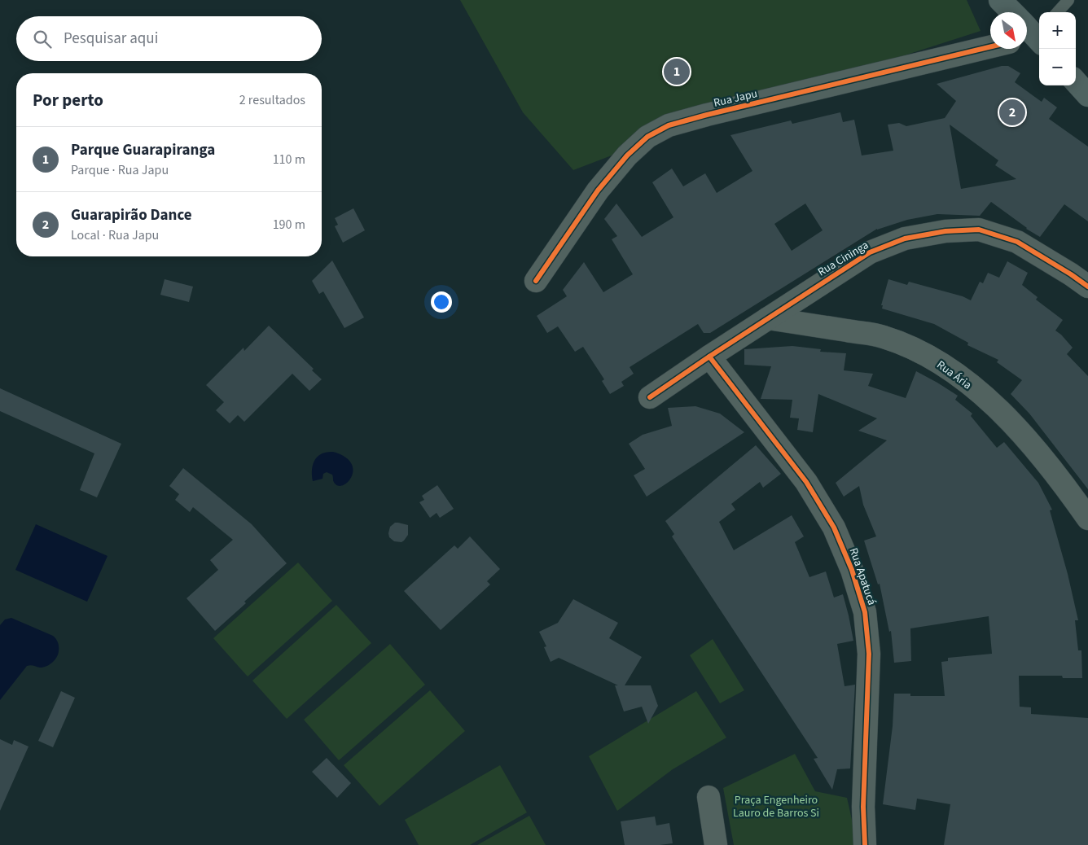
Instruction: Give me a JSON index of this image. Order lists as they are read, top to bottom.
{
  "streets": {
    "street": [
      "Rua Japu",
      "Rua Cininga",
      "Rua Ária",
      "Rua Apatucá"
    ]
  },
  "crossings": [
    ["Rua Cininga", "Rua Ária"],
    ["Rua Cininga", "Rua Apatucá"]
  ],
  "parks": ["Praça Engenheiro Lauro de Barros Si"],
  "north": "bottom right",
  "page": {
    "map_buttons": ["+", "−"],
    "search": "Pesquisar aqui",
    "pins": ["1", "2"],
    "heading": ["Por perto", "2 resultados"],
    "list": [
      {
        "mark": "1",
        "name": "Parque Guarapiranga",
        "note": "Parque · Rua Japu",
        "value": "110 m"
      },
      {
        "mark": "2",
        "name": "Guarapirão Dance",
        "note": "Local · Rua Japu",
        "value": "190 m"
      }
    ]
  }
}
